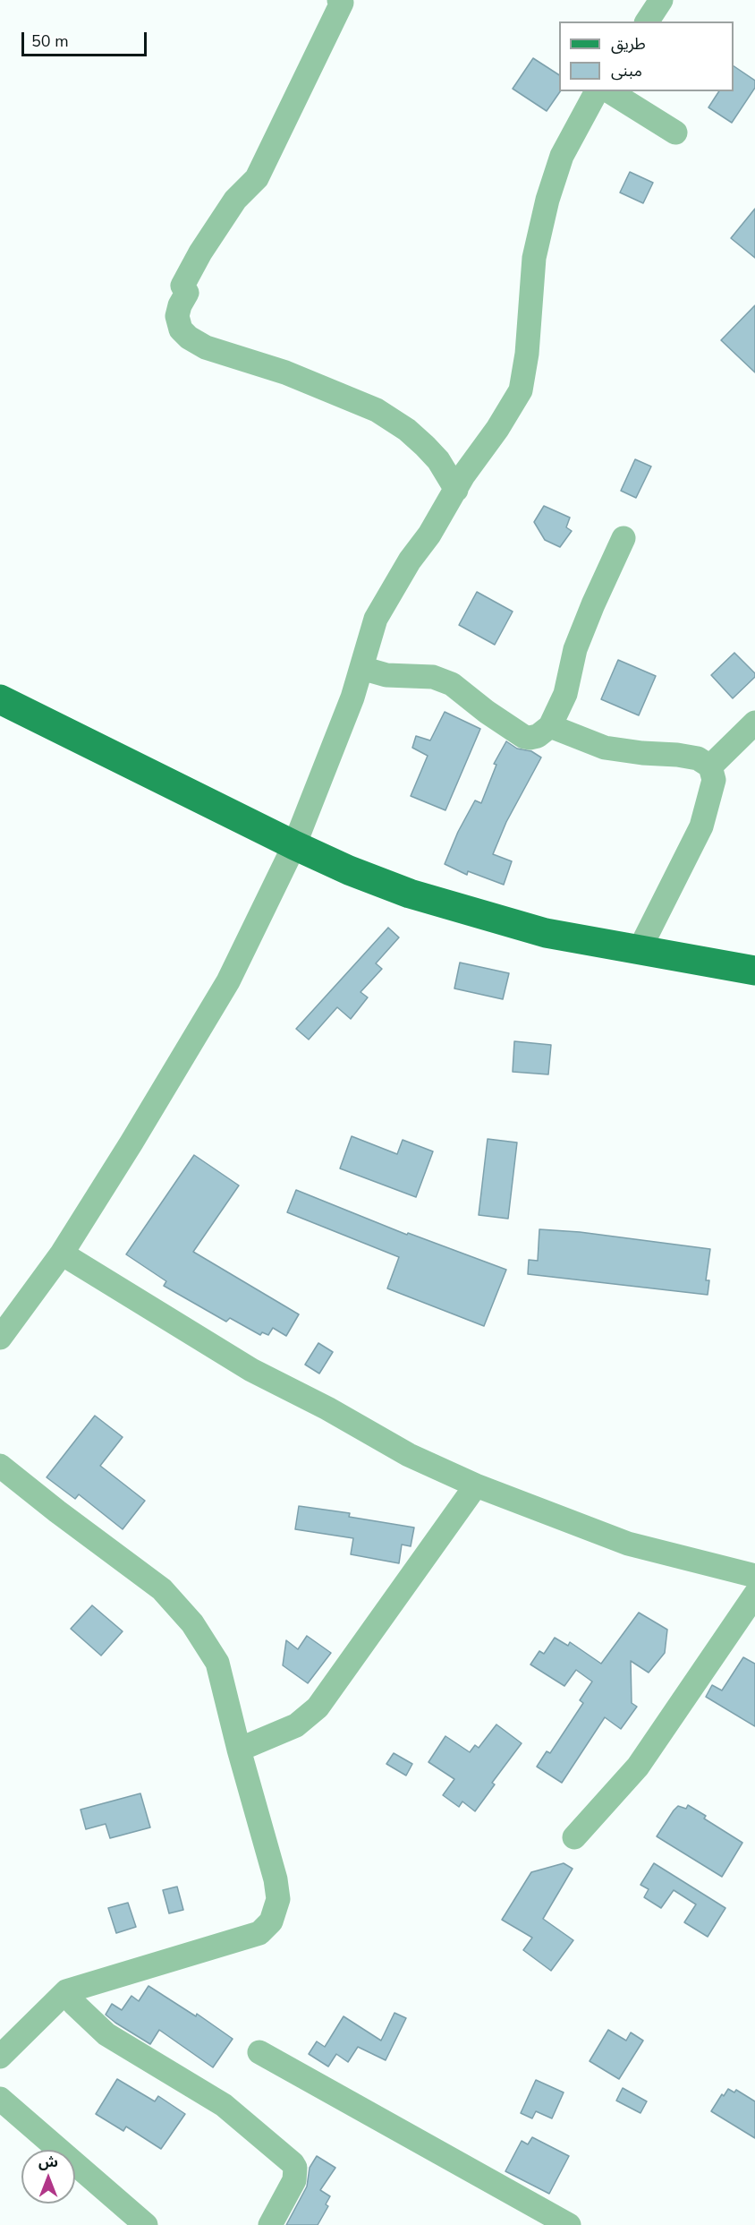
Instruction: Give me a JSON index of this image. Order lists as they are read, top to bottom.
{
  "legend": ["طريق", "مبنى"],
  "scale_bar": "50 m",
  "north": "top"
}
